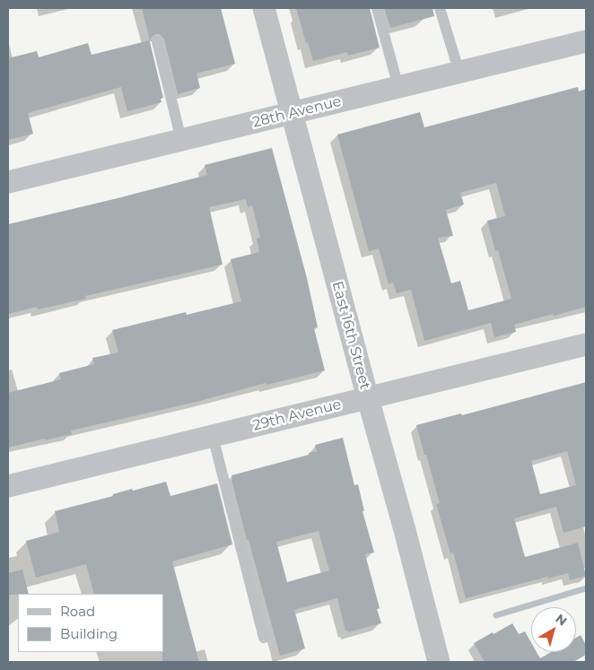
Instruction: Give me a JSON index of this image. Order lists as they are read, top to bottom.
{
  "streets": {
    "street": ["28th Avenue", "East 16th Street", "29th Avenue"]
  },
  "crossings": [
    ["28th Avenue", "East 16th Street"],
    ["East 16th Street", "29th Avenue"]
  ],
  "legend": ["Road", "Building"],
  "north": "top right"
}
